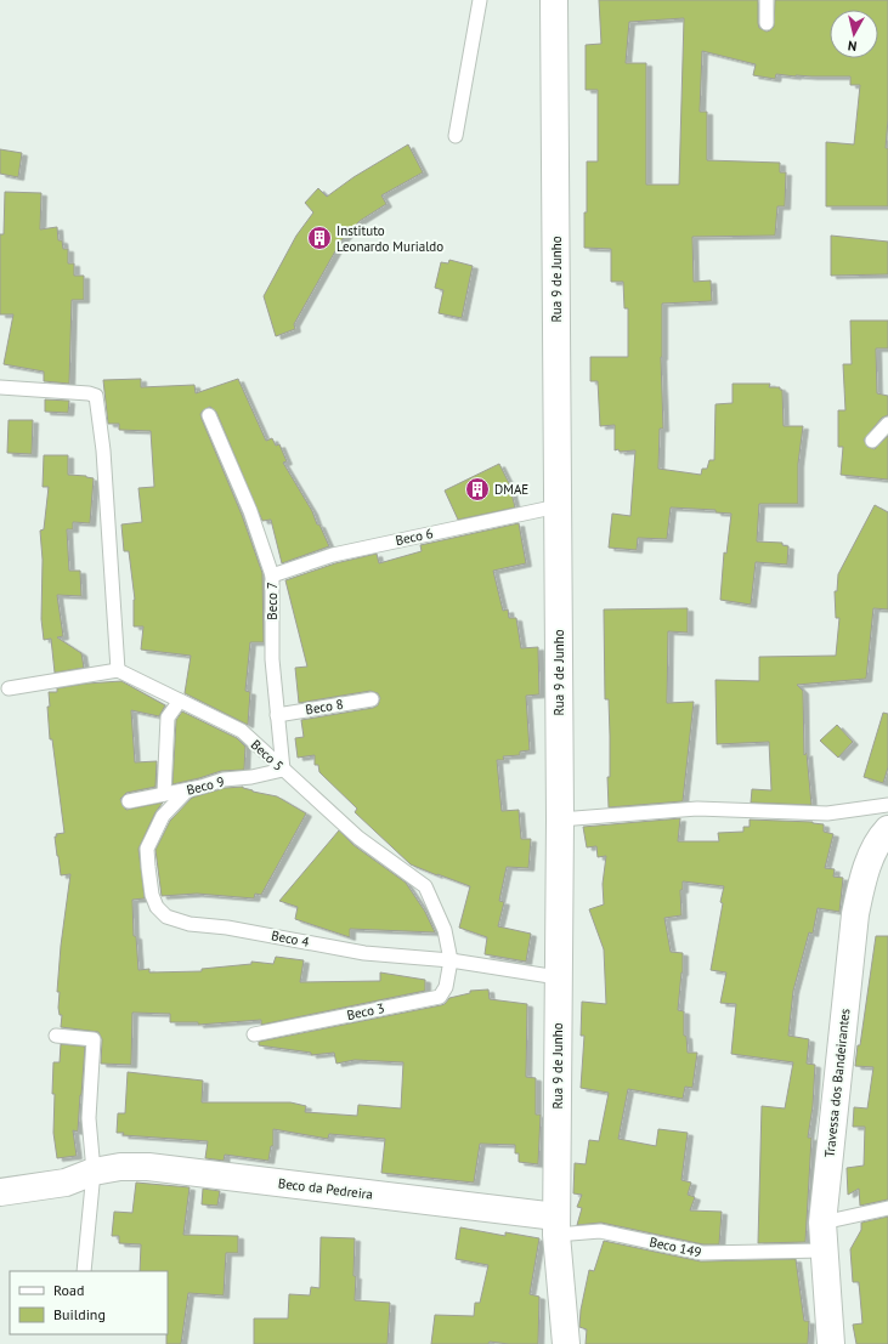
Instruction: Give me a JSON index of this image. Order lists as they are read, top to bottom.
{
  "streets": {
    "street": ["Rua 9 de Junho", "Travessa dos Bandeirantes", "Beco da Pedreira"],
    "lane": [
      "Beco 6",
      "Beco 7",
      "Beco 8",
      "Beco 5",
      "Beco 9",
      "Beco 4",
      "Beco 3",
      "Beco 149"
    ]
  },
  "crossings": [
    ["Rua 9 de Junho", "Beco 6"],
    ["Rua 9 de Junho", "Beco 4"],
    ["Rua 9 de Junho", "Beco da Pedreira"],
    ["Rua 9 de Junho", "Beco 149"],
    ["Beco 6", "Beco 7"],
    ["Beco 7", "Beco 8"],
    ["Beco 7", "Beco 5"],
    ["Beco 7", "Beco 9"],
    ["Beco 5", "Beco 9"],
    ["Beco 5", "Beco 4"],
    ["Beco 5", "Beco 3"],
    ["Beco 9", "Beco 4"],
    ["Beco 4", "Beco 3"],
    ["Travessa dos Bandeirantes", "Beco 149"],
    ["Beco da Pedreira", "Beco 149"]
  ],
  "places": {
    "building": ["Instituto Leonardo Murialdo", "DMAE"]
  },
  "legend": ["Road", "Building"],
  "north": "bottom"
}
